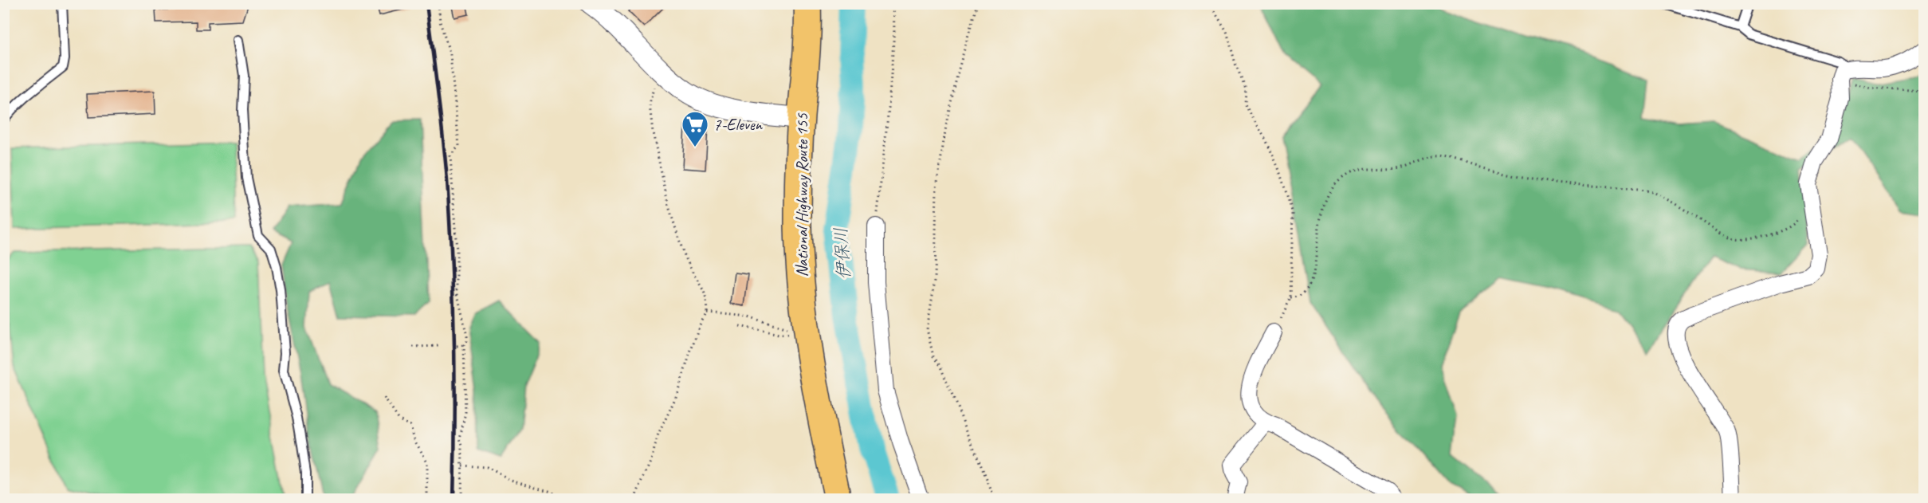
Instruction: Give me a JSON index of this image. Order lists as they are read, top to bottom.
{
  "streets": {
    "highway": ["National Highway Route 155"]
  },
  "water": ["伊保川"],
  "places": {
    "supermarket": ["7-Eleven"]
  }
}
